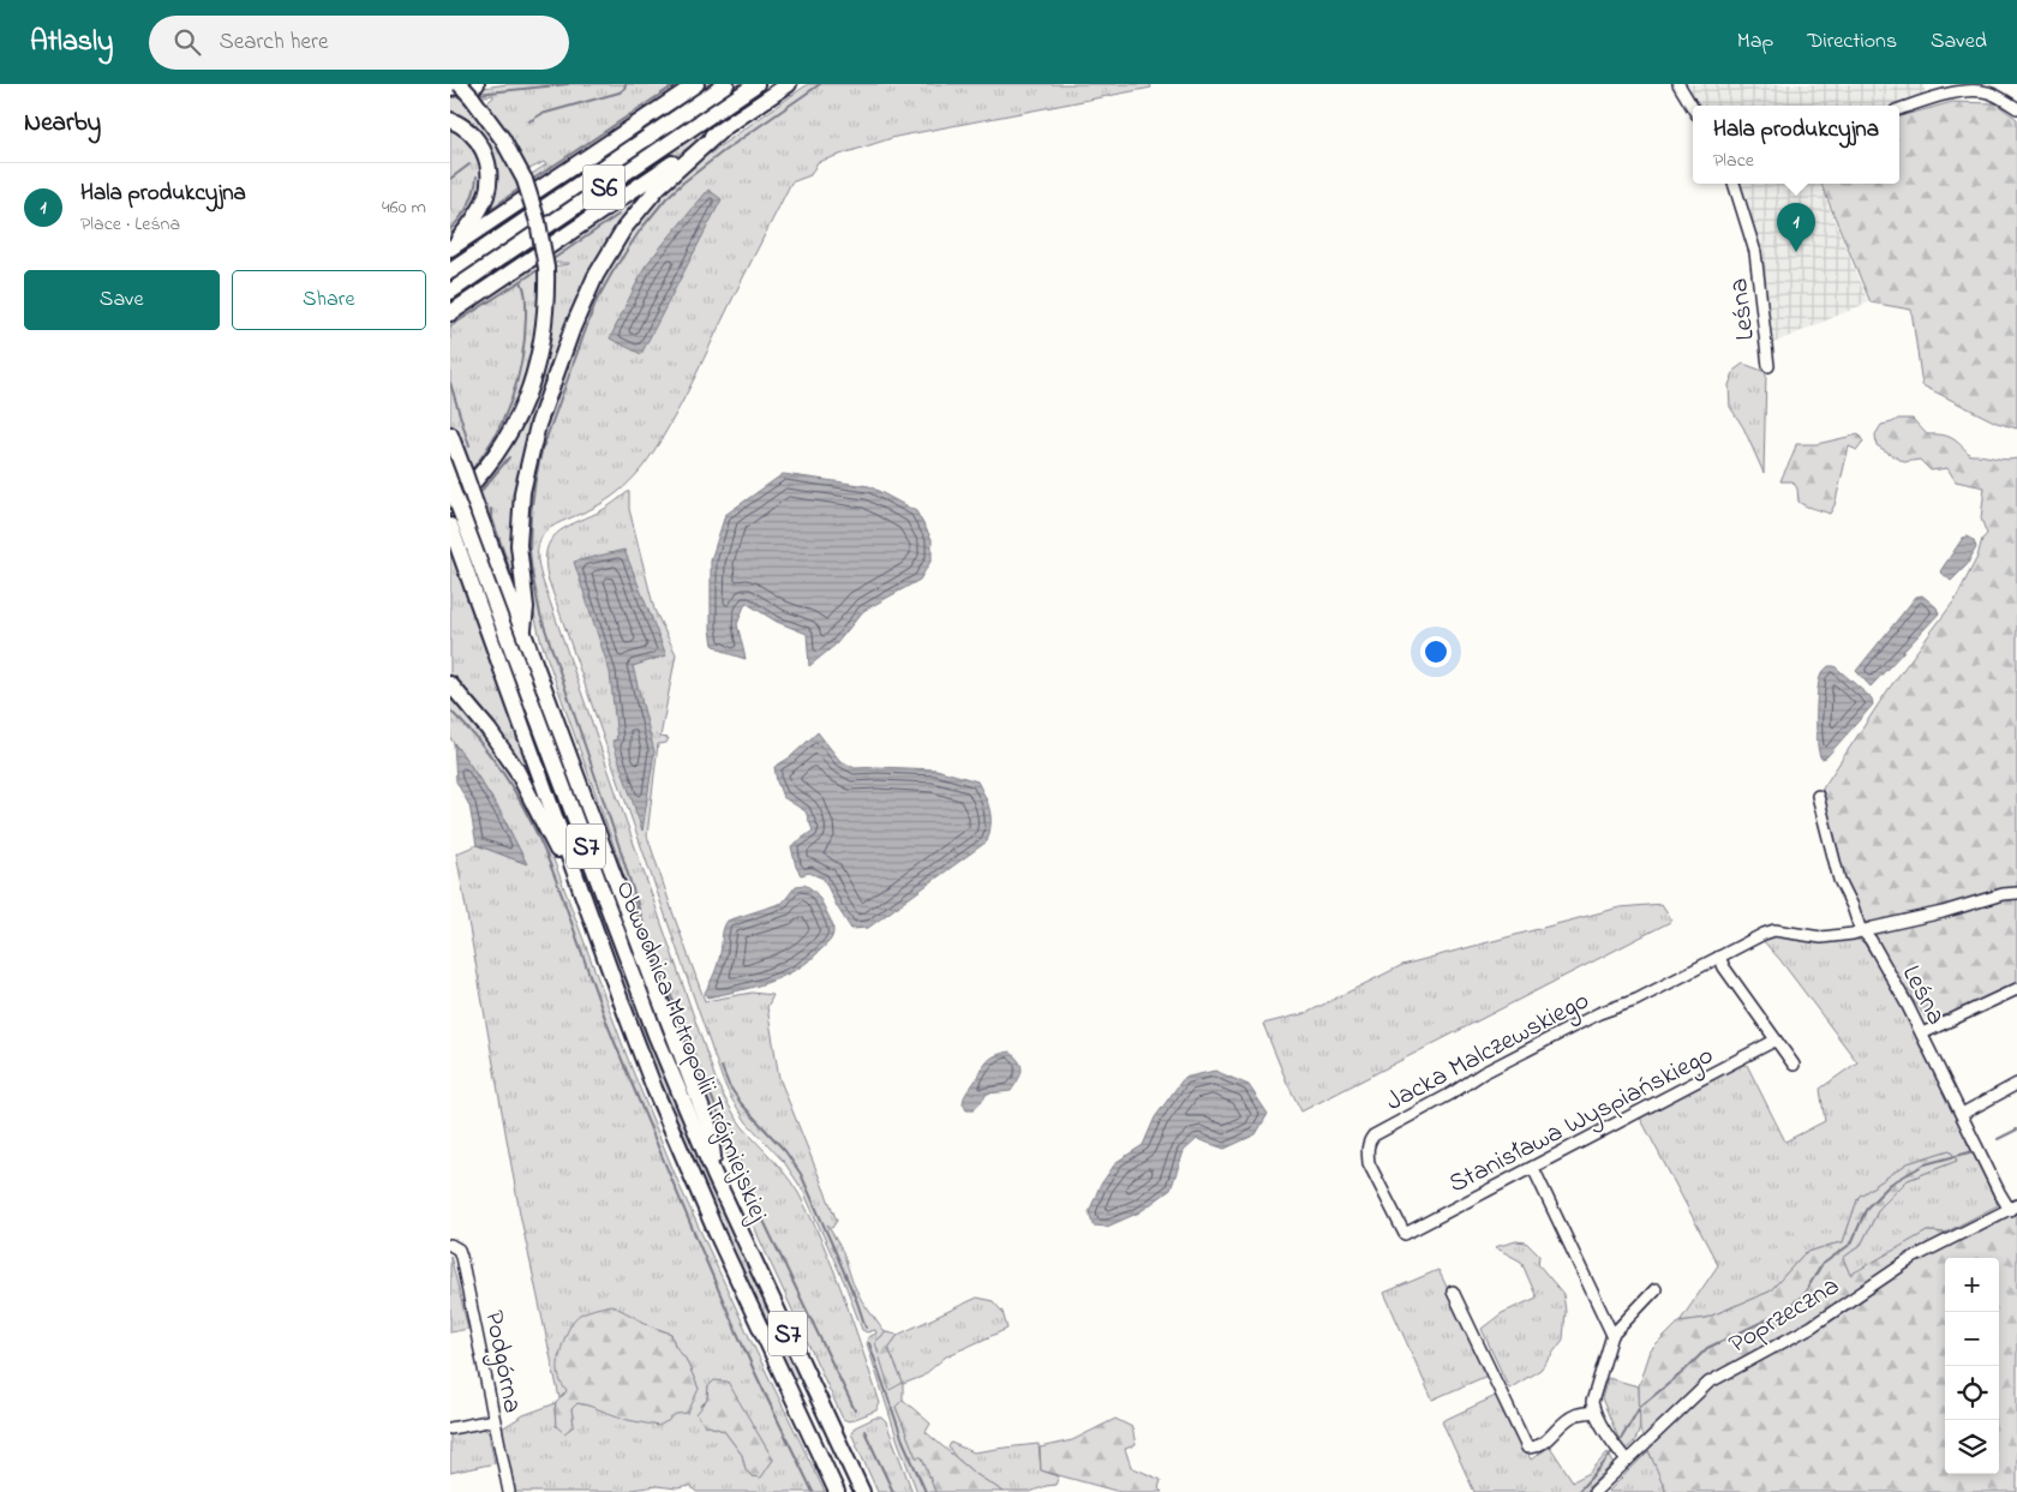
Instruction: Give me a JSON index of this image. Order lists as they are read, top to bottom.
{
  "streets": {
    "highway": ["S6", "S7", "Obwodnica Metropolii Trójmiejskiej"],
    "street": [
      "Leśna",
      "Jacka Malczewskiego",
      "Stanisława Wyspiańskiego",
      "Poprzeczna",
      "Podgórna"
    ]
  },
  "crossings": [
    ["Leśna", "Poprzeczna"],
    ["Jacka Malczewskiego", "Stanisława Wyspiańskiego"]
  ],
  "page": {
    "header": "Atlasly",
    "search": "Search here",
    "nav": ["Map", "Directions", "Saved"],
    "heading": "Nearby",
    "popup": ["Hala produkcyjna", "Place"],
    "list": [
      {
        "mark": "1",
        "name": "Hala produkcyjna",
        "note": "Place · Leśna",
        "value": "460 m"
      }
    ],
    "pins": "1",
    "buttons": ["Save", "Share"],
    "map_buttons": ["+", "−"]
  }
}
